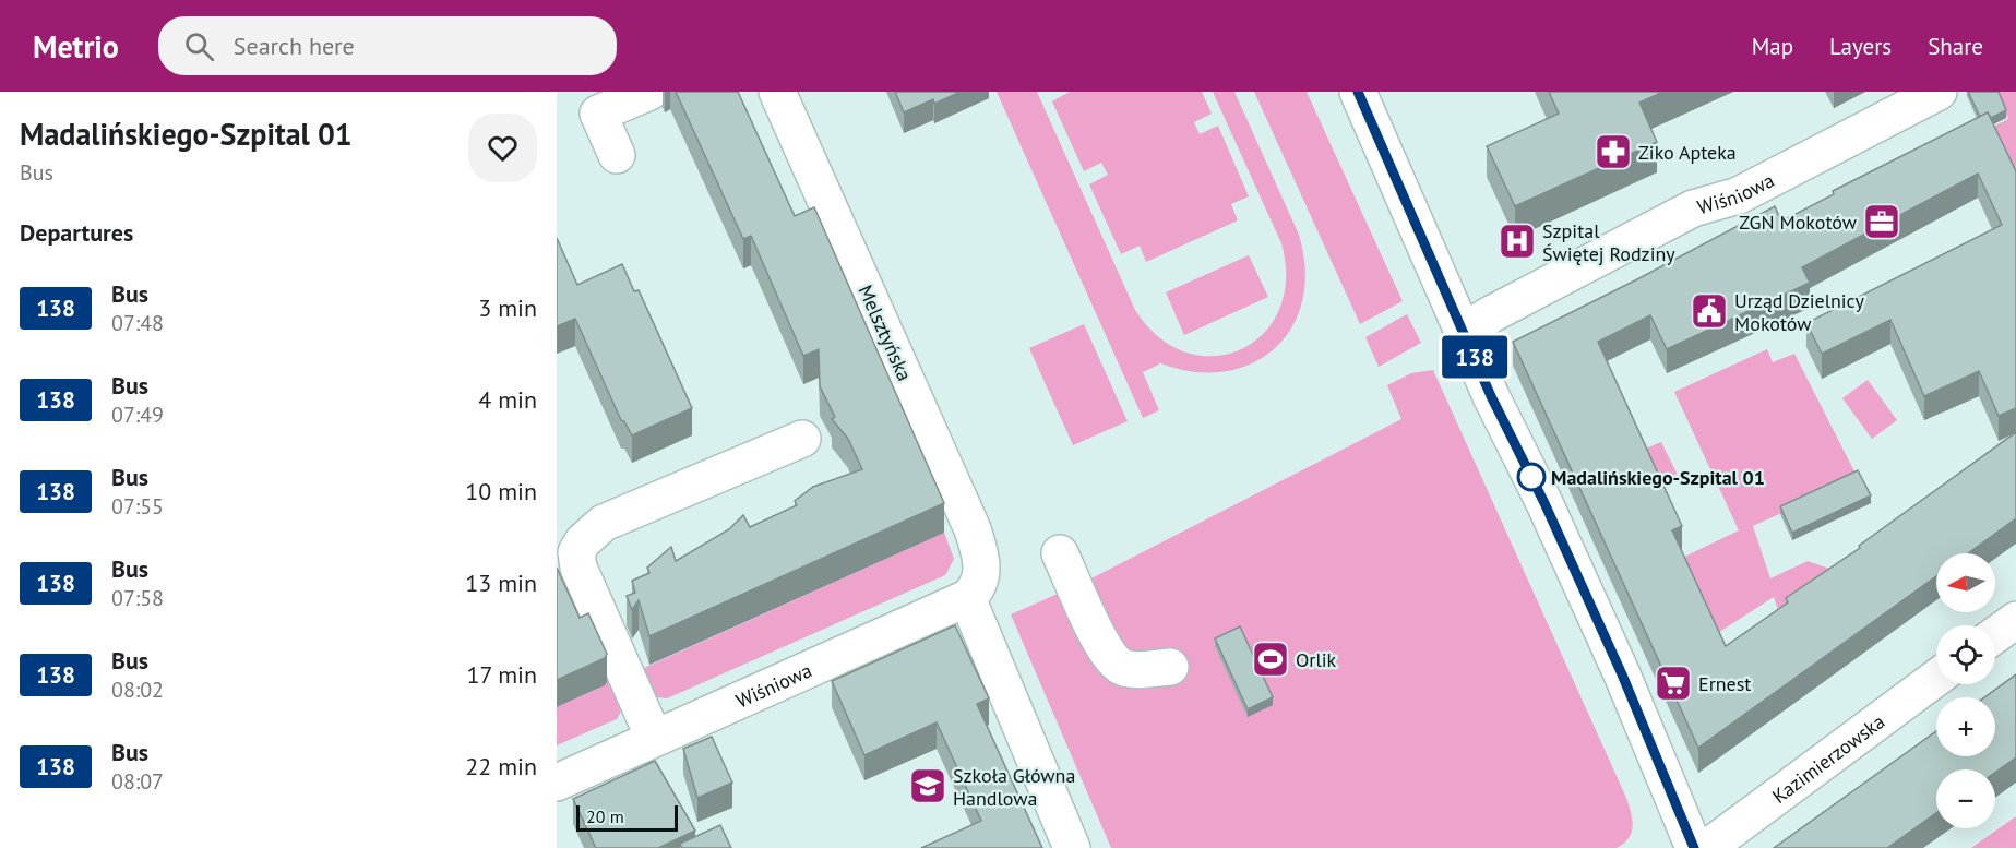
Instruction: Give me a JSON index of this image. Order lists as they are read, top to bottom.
{
  "streets": {
    "street": ["Wiśniowa", "Melsztyńska", "Kazimierzowska"]
  },
  "crossings": [
    ["Wiśniowa", "Melsztyńska"]
  ],
  "places": {
    "pharmacy": ["Ziko Apteka"],
    "office": ["ZGN Mokotów"],
    "hospital": ["Szpital Świętej Rodziny"],
    "public building": ["Urząd Dzielnicy Mokotów"],
    "other": ["Madalińskiego-Szpital 01"],
    "sports": ["Orlik"],
    "supermarket": ["Ernest"],
    "school or university": ["Szkoła Główna Handlowa"]
  },
  "lines": ["bus line 138"],
  "scale_bar": "20 m",
  "north": "left",
  "page": {
    "header": "Metrio",
    "search": "Search here",
    "nav": ["Map", "Layers", "Share"],
    "heading": [
      ["Madalińskiego-Szpital 01", "Bus"],
      "Departures"
    ],
    "on_map": "138",
    "list": [
      {
        "mark": "138",
        "name": "Bus",
        "note": "07:48",
        "value": "3 min"
      },
      {
        "mark": "138",
        "name": "Bus",
        "note": "07:49",
        "value": "4 min"
      },
      {
        "mark": "138",
        "name": "Bus",
        "note": "07:55",
        "value": "10 min"
      },
      {
        "mark": "138",
        "name": "Bus",
        "note": "07:58",
        "value": "13 min"
      },
      {
        "mark": "138",
        "name": "Bus",
        "note": "08:02",
        "value": "17 min"
      },
      {
        "mark": "138",
        "name": "Bus",
        "note": "08:07",
        "value": "22 min"
      }
    ],
    "map_buttons": ["+", "−"],
    "scale": "20 m"
  }
}
